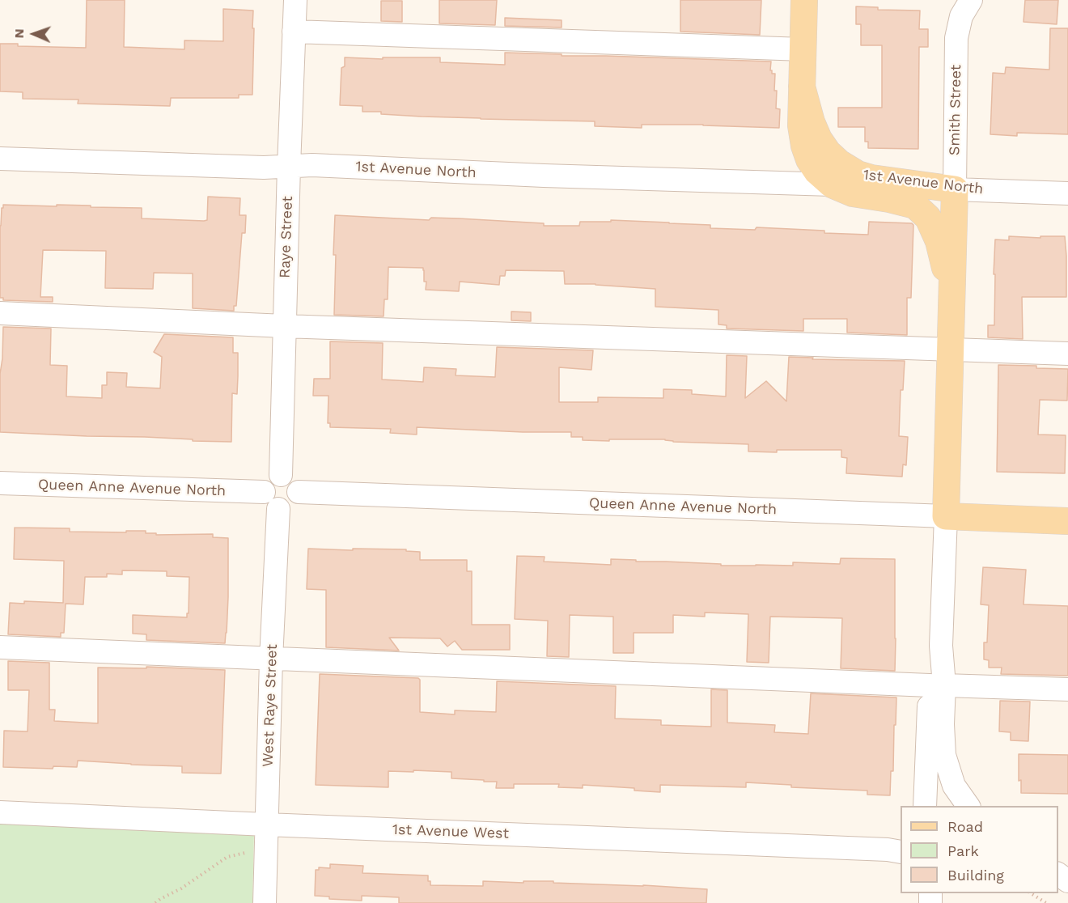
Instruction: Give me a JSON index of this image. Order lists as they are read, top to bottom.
{
  "streets": {
    "main road": ["Smith Street", "1st Avenue North", "Queen Anne Avenue North"],
    "street": ["Raye Street", "West Raye Street", "1st Avenue West"]
  },
  "crossings": [
    ["Smith Street", "1st Avenue North"],
    ["Smith Street", "Queen Anne Avenue North"],
    ["1st Avenue North", "Raye Street"],
    ["Raye Street", "Queen Anne Avenue North"],
    ["Raye Street", "West Raye Street"],
    ["Queen Anne Avenue North", "West Raye Street"],
    ["West Raye Street", "1st Avenue West"]
  ],
  "legend": ["Road", "Park", "Building"],
  "north": "left"
}
